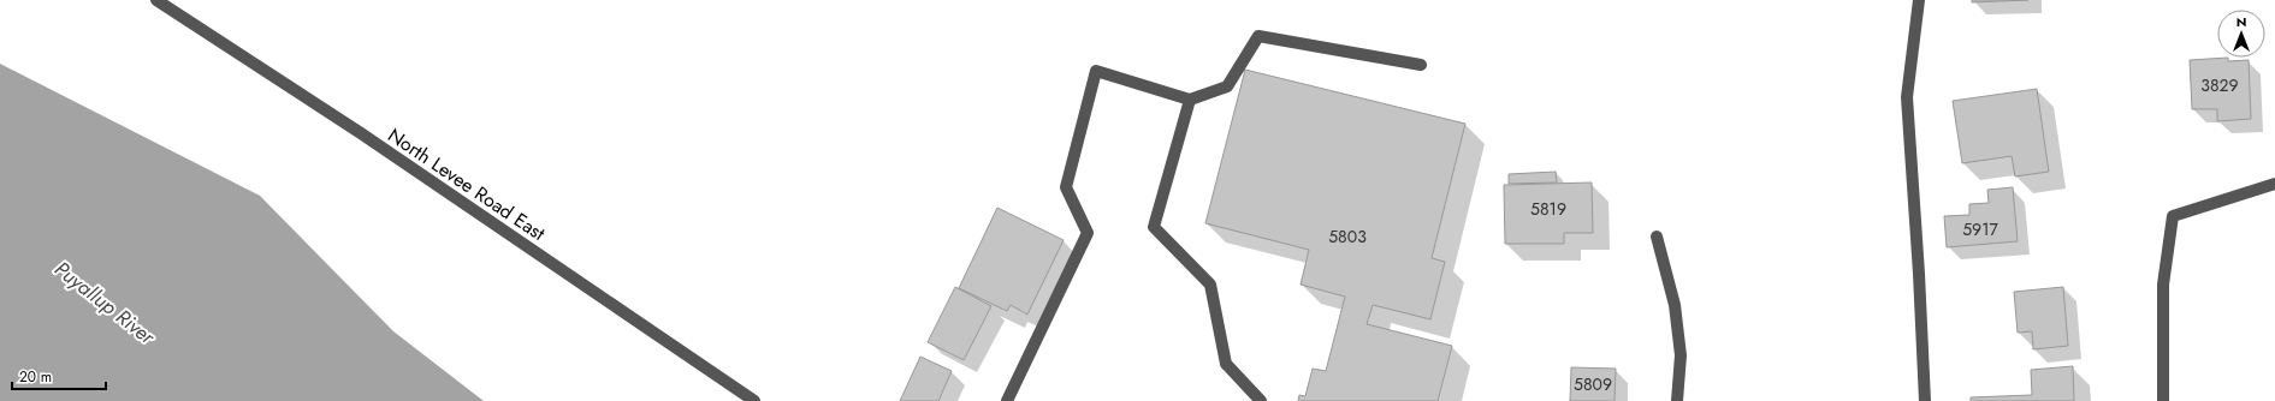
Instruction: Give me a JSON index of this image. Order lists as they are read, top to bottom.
{
  "streets": {
    "street": ["North Levee Road East"]
  },
  "water": ["Puyallup River"],
  "house_numbers": [
    "3829",
    "5819",
    "5917",
    "5803",
    "5809"
  ],
  "scale_bar": "20 m",
  "north": "top"
}
